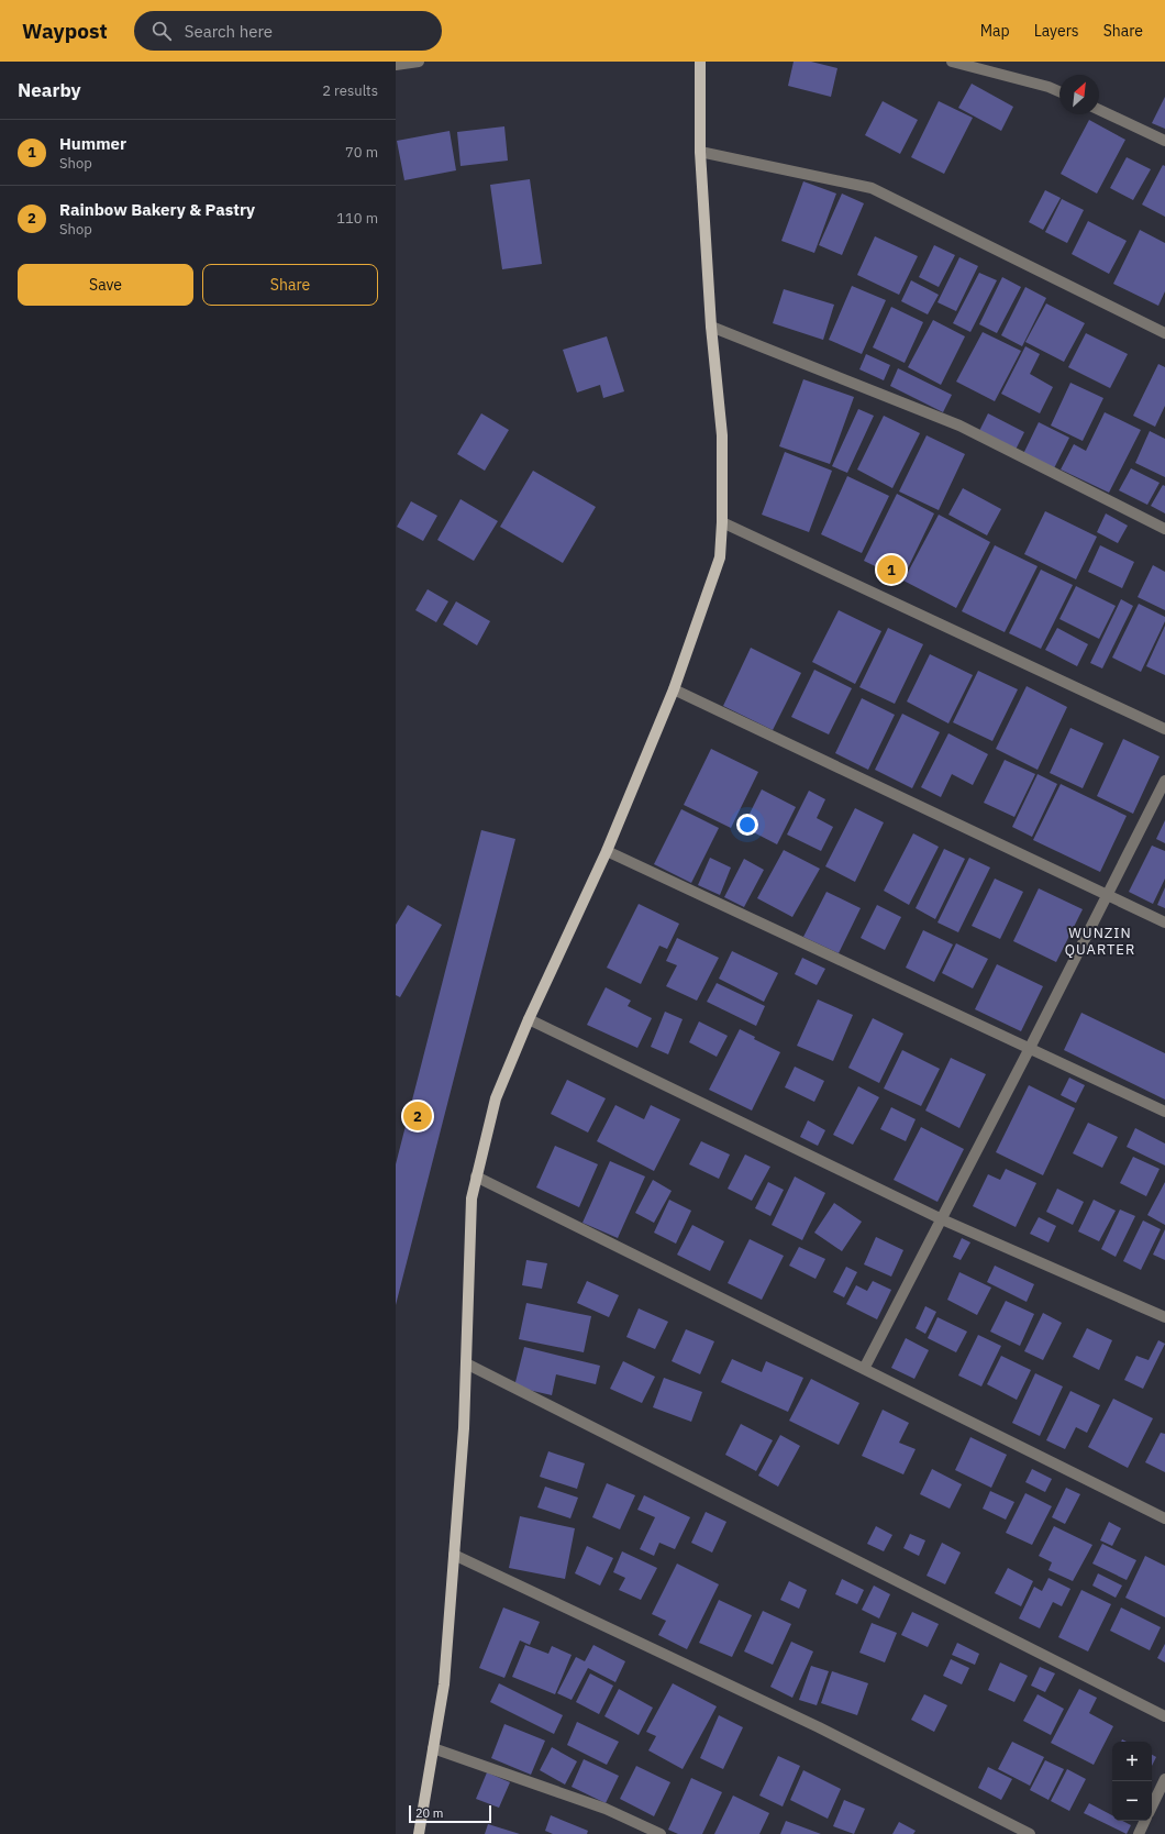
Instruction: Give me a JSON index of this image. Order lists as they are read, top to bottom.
{
  "districts": ["WUNZIN QUARTER"],
  "scale_bar": "20 m",
  "north": "top right",
  "page": {
    "header": "Waypost",
    "search": "Search here",
    "nav": ["Map", "Layers", "Share"],
    "heading": ["Nearby", "2 results"],
    "list": [
      {
        "mark": "1",
        "name": "Hummer",
        "note": "Shop",
        "value": "70 m"
      },
      {
        "mark": "2",
        "name": "Rainbow Bakery & Pastry",
        "note": "Shop",
        "value": "110 m"
      }
    ],
    "buttons": ["Save", "Share"],
    "pins": ["1", "2"],
    "map_buttons": ["+", "−"],
    "scale": "20 m"
  }
}
